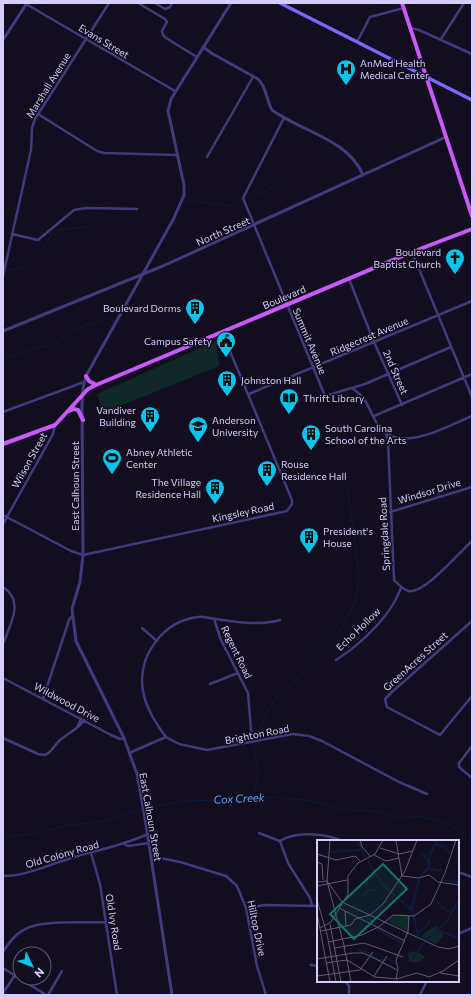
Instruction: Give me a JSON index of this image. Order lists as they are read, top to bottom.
{
  "streets": {
    "main road": ["Boulevard"],
    "street": [
      "Evans Street",
      "Marshall Avenue",
      "North Street",
      "Ridgecrest Avenue",
      "Summit Avenue",
      "2nd Street",
      "Wilson Street",
      "East Calhoun Street",
      "Windsor Drive",
      "Kingsley Road",
      "Springdale Road",
      "Echo Hollow",
      "Regent Road",
      "GreenAcres Street",
      "Wildwood Drive",
      "Brighton Road",
      "Old Colony Road",
      "Old Ivy Road",
      "Hilltop Drive"
    ]
  },
  "crossings": [
    ["Evans Street", "Marshall Avenue"],
    ["Evans Street", "East Calhoun Street"],
    ["North Street", "Summit Avenue"],
    ["North Street", "East Calhoun Street"],
    ["Boulevard", "Summit Avenue"],
    ["Boulevard", "2nd Street"],
    ["Boulevard", "Wilson Street"],
    ["Boulevard", "East Calhoun Street"],
    ["Boulevard", "Kingsley Road"],
    ["Ridgecrest Avenue", "Summit Avenue"],
    ["Ridgecrest Avenue", "2nd Street"],
    ["Ridgecrest Avenue", "Kingsley Road"],
    ["East Calhoun Street", "Kingsley Road"],
    ["East Calhoun Street", "Wildwood Drive"],
    ["East Calhoun Street", "Old Colony Road"],
    ["East Calhoun Street", "Hilltop Drive"],
    ["Windsor Drive", "Springdale Road"],
    ["Springdale Road", "Echo Hollow"],
    ["Regent Road", "Brighton Road"],
    ["Old Colony Road", "Old Ivy Road"]
  ],
  "water": ["Cox Creek"],
  "places": {
    "hospital": ["AnMed Health Medical Center"],
    "church": ["Boulevard Baptist Church"],
    "building": [
      "Boulevard Dorms",
      "Johnston Hall",
      "Vandiver Building",
      "South Carolina School of the Arts",
      "Rouse Residence Hall",
      "The Village Residence Hall",
      "President's House"
    ],
    "public building": ["Campus Safety"],
    "library": ["Thrift Library"],
    "school or university": ["Anderson University"],
    "sports": ["Abney Athletic Center"]
  },
  "north": "bottom right"
}
